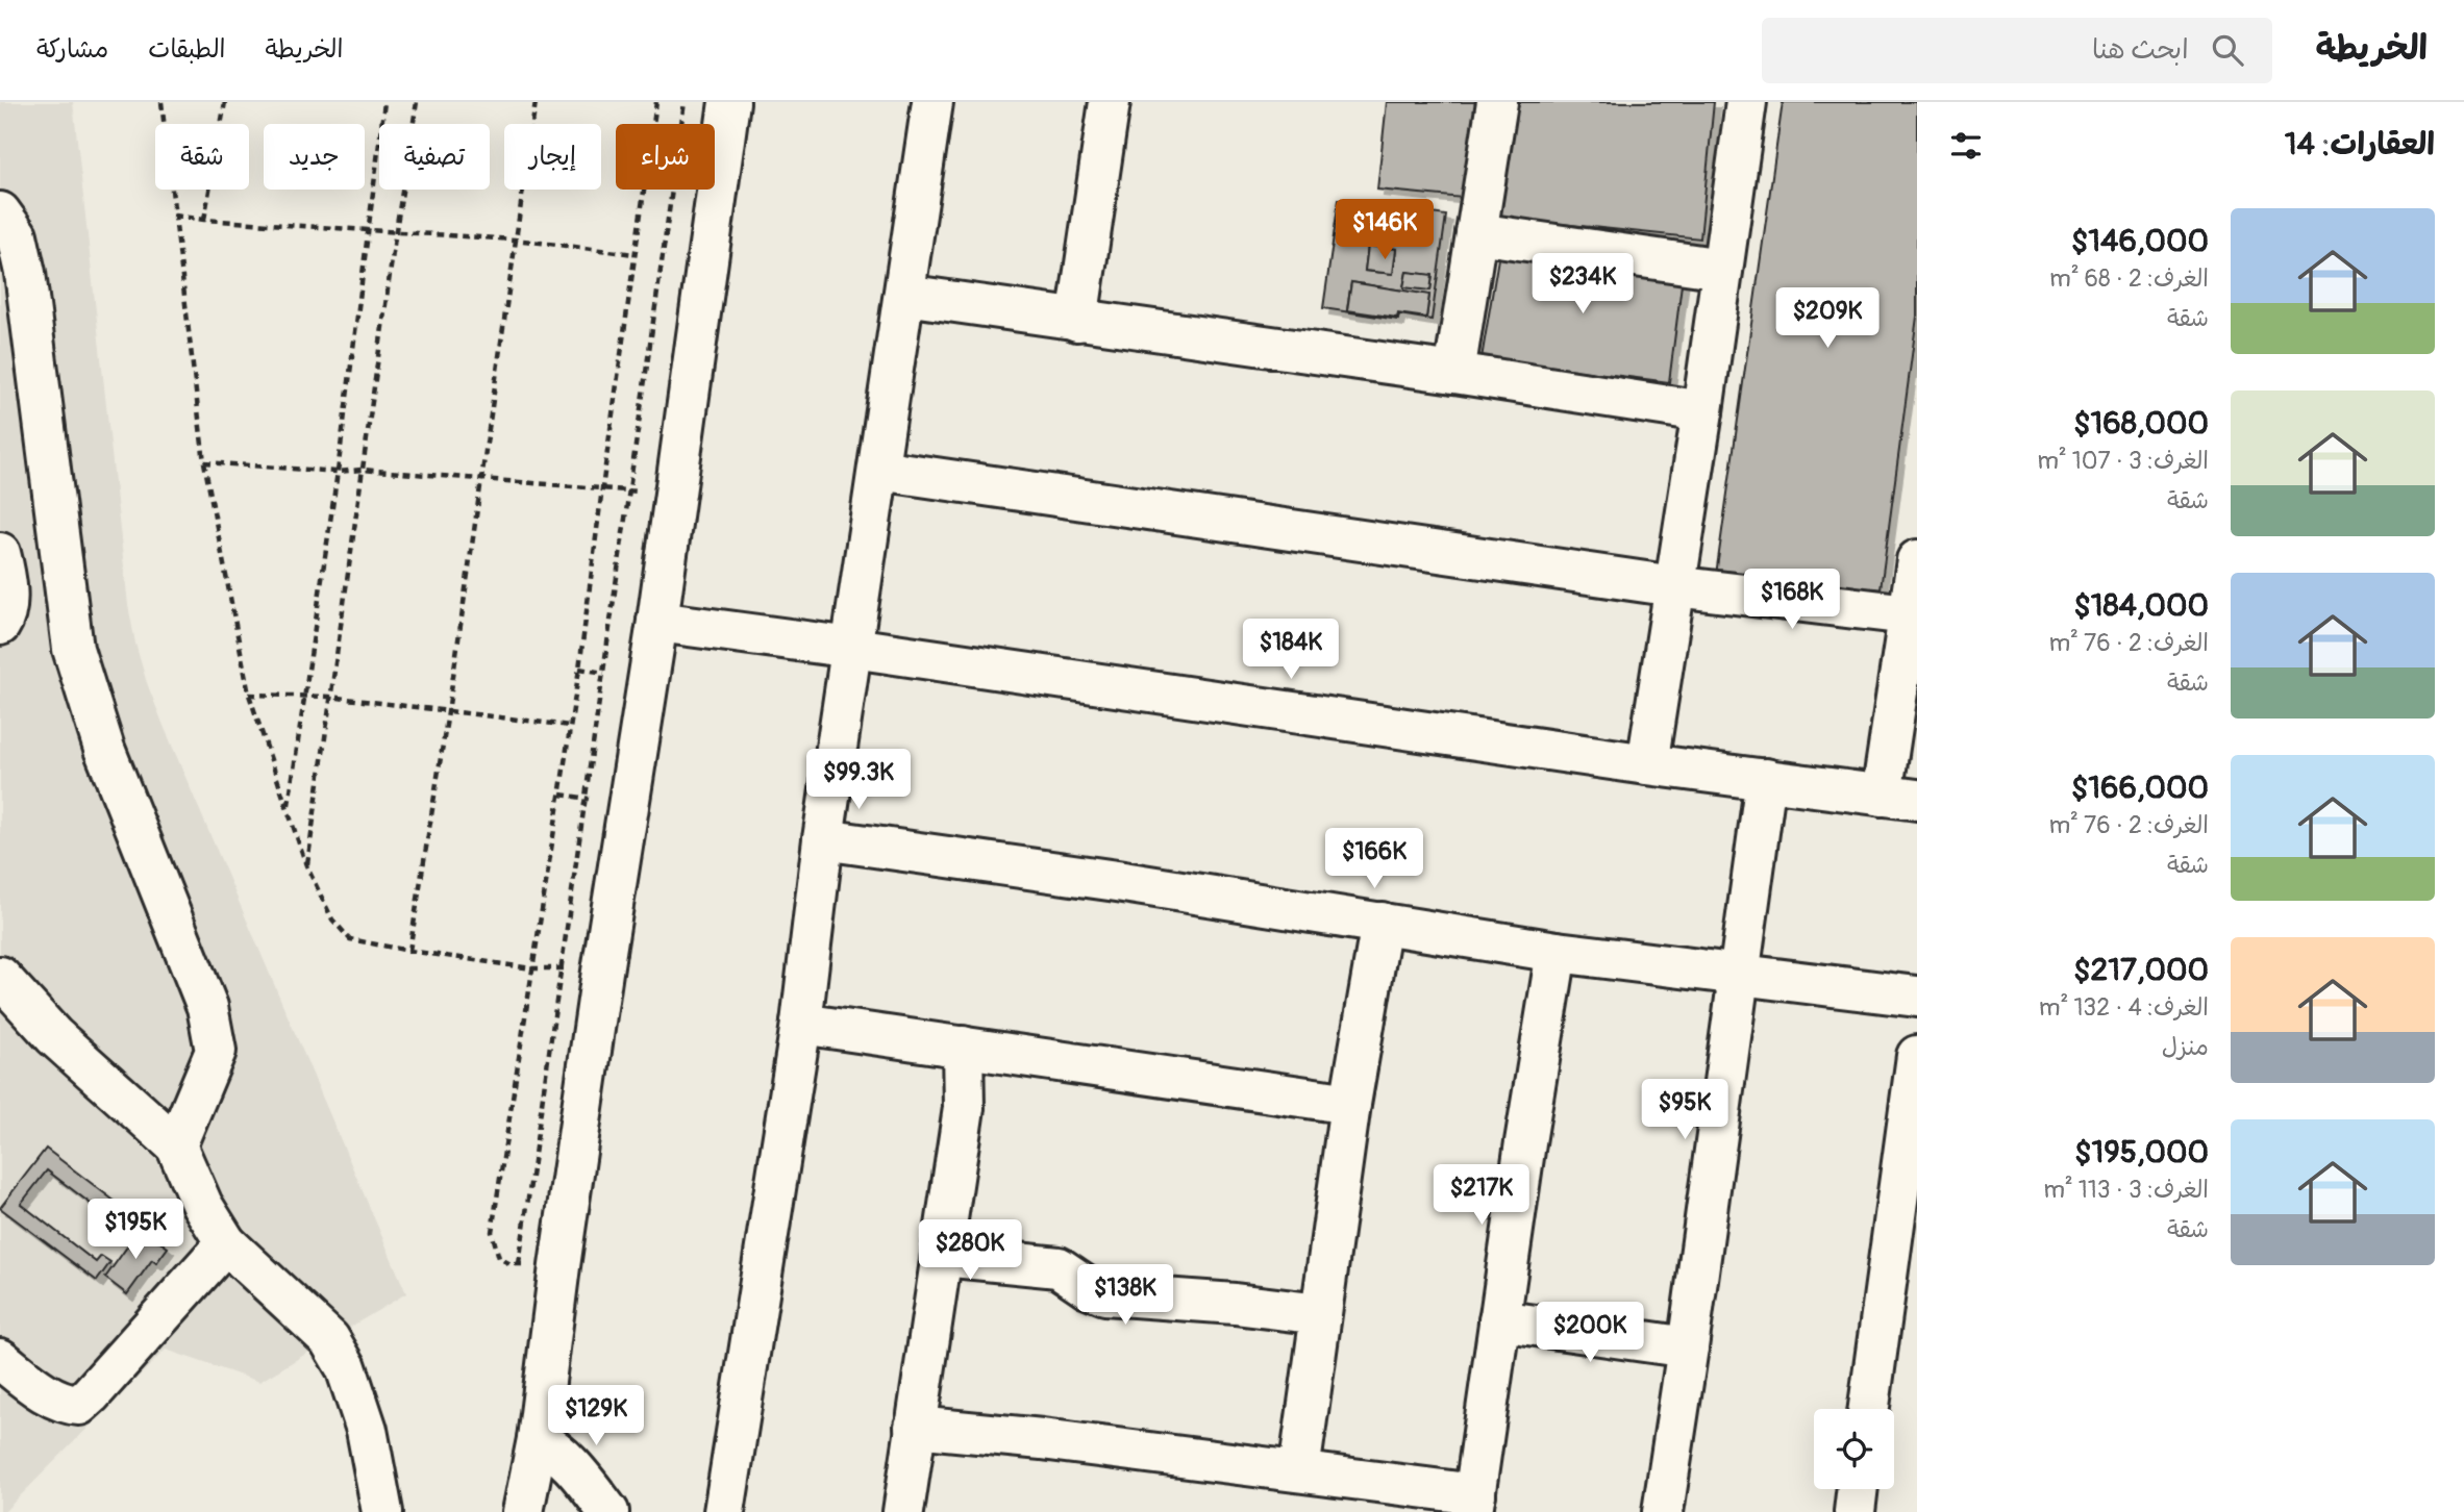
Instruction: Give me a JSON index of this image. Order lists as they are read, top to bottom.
{
  "page": {
    "header": "الخريطة",
    "search": "ابحث هنا",
    "nav": ["الخريطة", "الطبقات", "مشاركة"],
    "heading": "العقارات: 14",
    "chip": [
      "شراء",
      "إيجار",
      "تصفية",
      "جديد",
      "شقة"
    ],
    "list": [
      {
        "name": "$146,000",
        "note": "الغرف: 2 · 68 m² · شقة"
      },
      {
        "name": "$168,000",
        "note": "الغرف: 3 · 107 m² · شقة"
      },
      {
        "name": "$184,000",
        "note": "الغرف: 2 · 76 m² · شقة"
      },
      {
        "name": "$166,000",
        "note": "الغرف: 2 · 76 m² · شقة"
      },
      {
        "name": "$217,000",
        "note": "الغرف: 4 · 132 m² · منزل"
      },
      {
        "name": "$195,000",
        "note": "الغرف: 3 · 113 m² · شقة"
      }
    ],
    "price": [
      "$146K",
      "$234K",
      "$209K",
      "$168K",
      "$184K",
      "$99.3K",
      "$166K",
      "$95K",
      "$217K",
      "$195K",
      "$280K",
      "$138K",
      "$200K",
      "$129K"
    ]
  }
}
